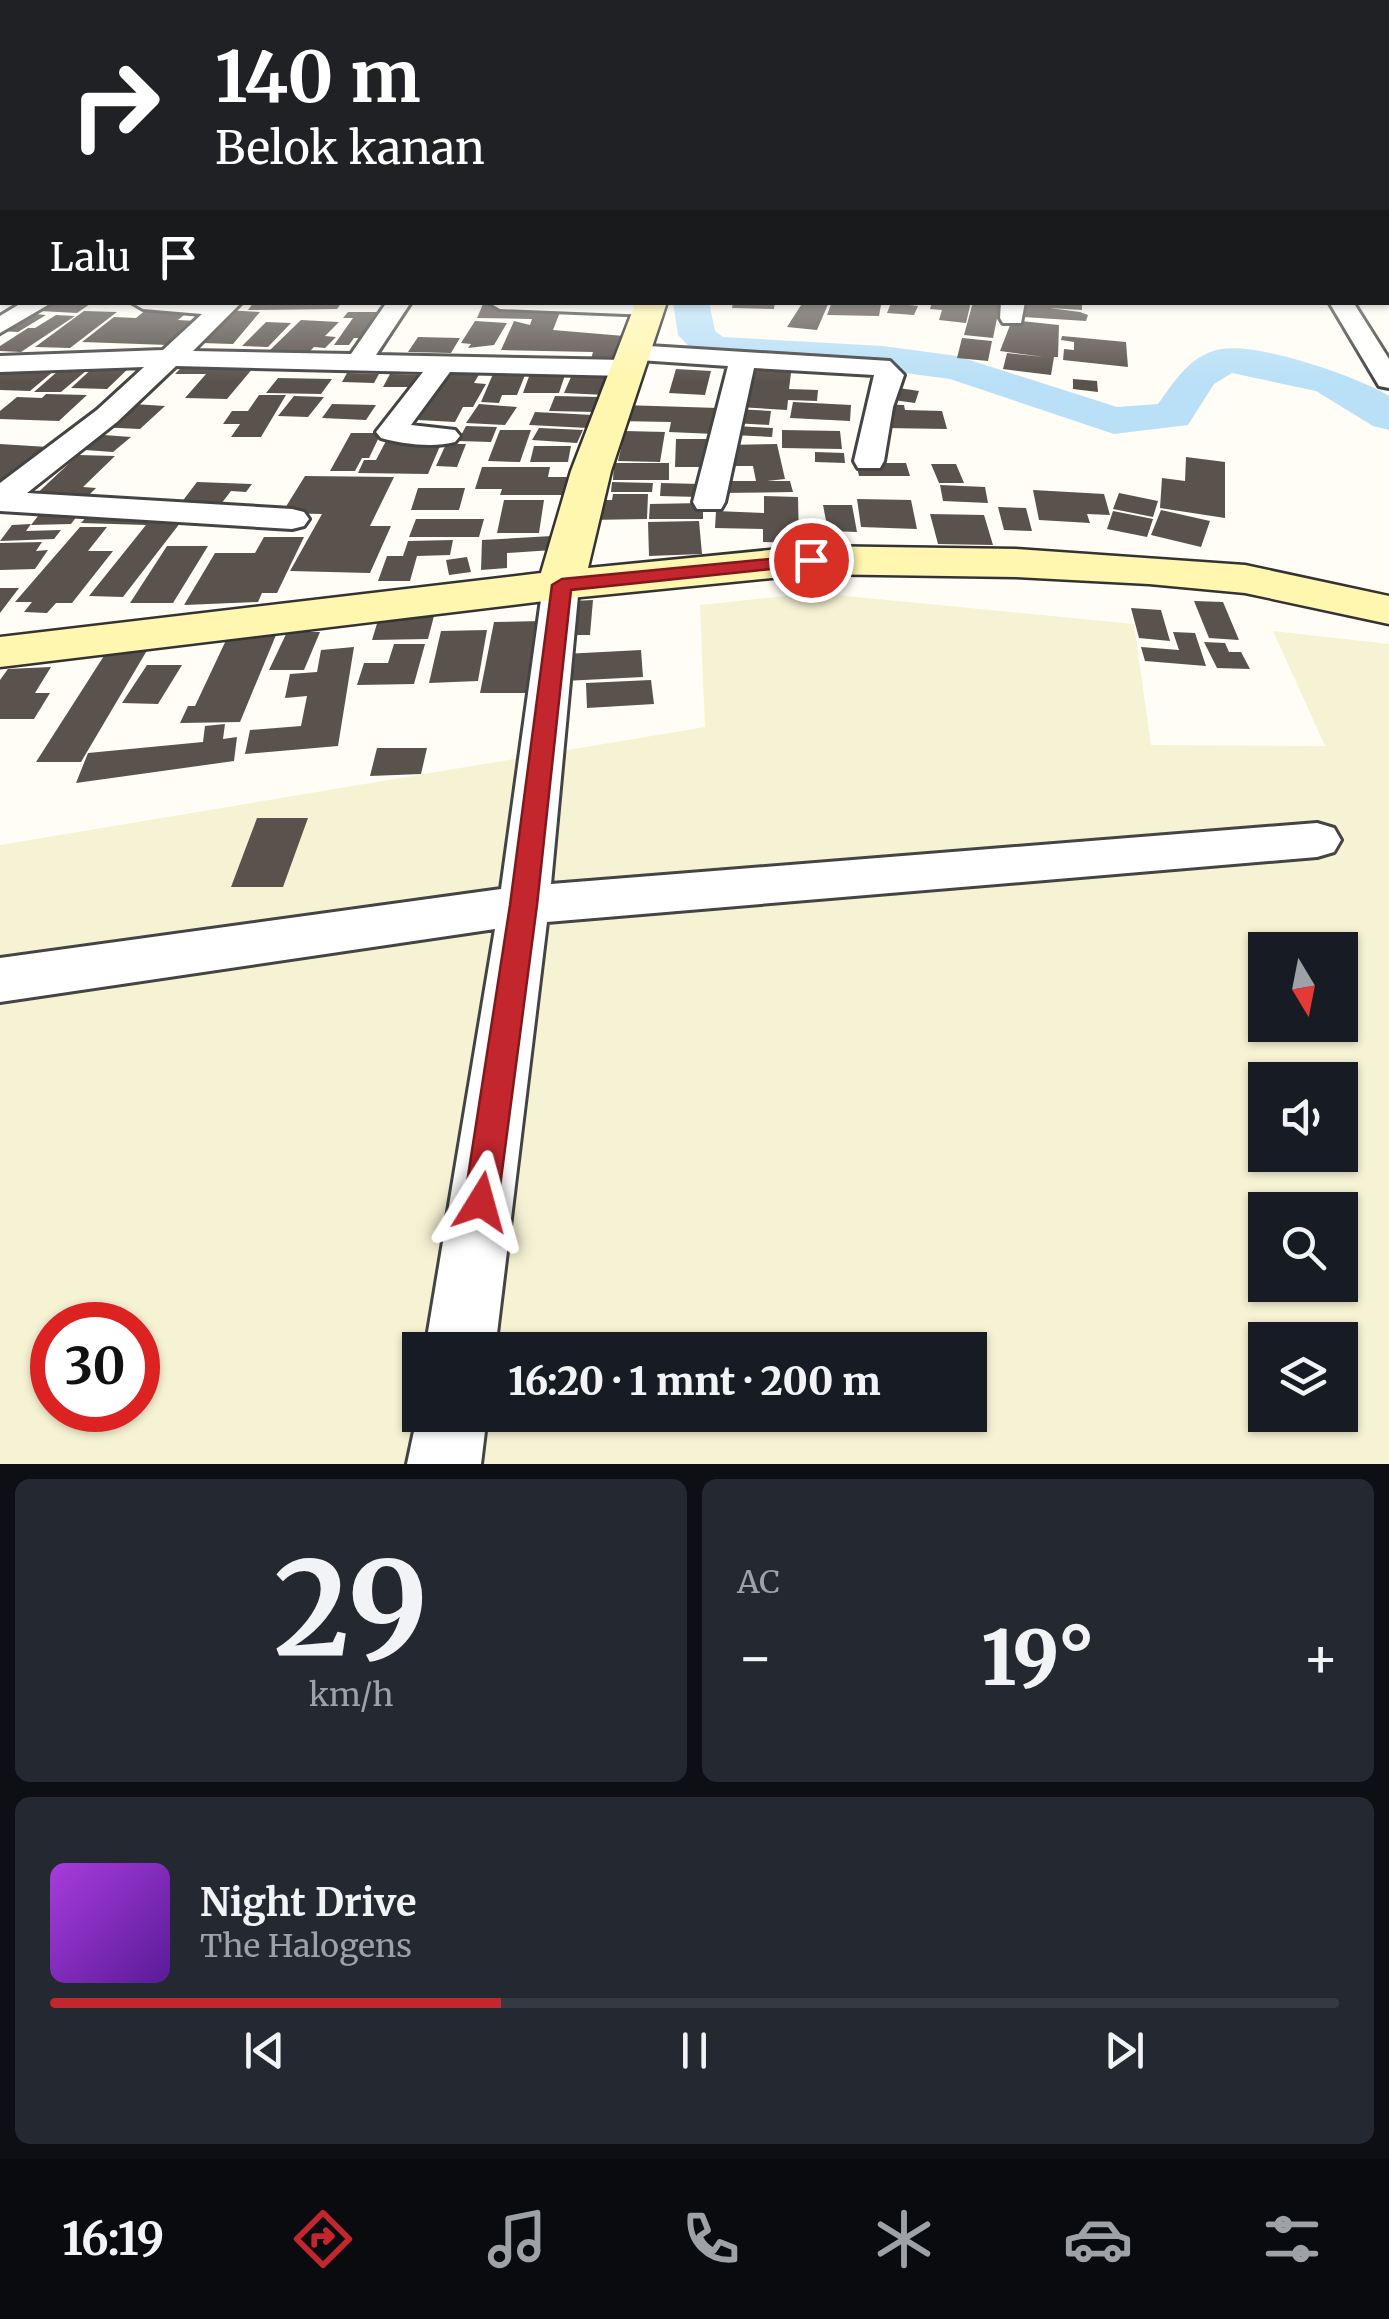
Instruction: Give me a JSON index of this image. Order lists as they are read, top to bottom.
{
  "north": "bottom",
  "page": {
    "turn": ["140 m", "Belok kanan"],
    "then": "Lalu",
    "limit": "30",
    "trip": "16:20 · 1 mnt · 200 m",
    "tile": [
      ["29", "km/h"],
      "AC"
    ],
    "heat": ["−", "19°", "+"],
    "song": ["Night Drive", "The Halogens"],
    "tabs": "16:19"
  }
}
